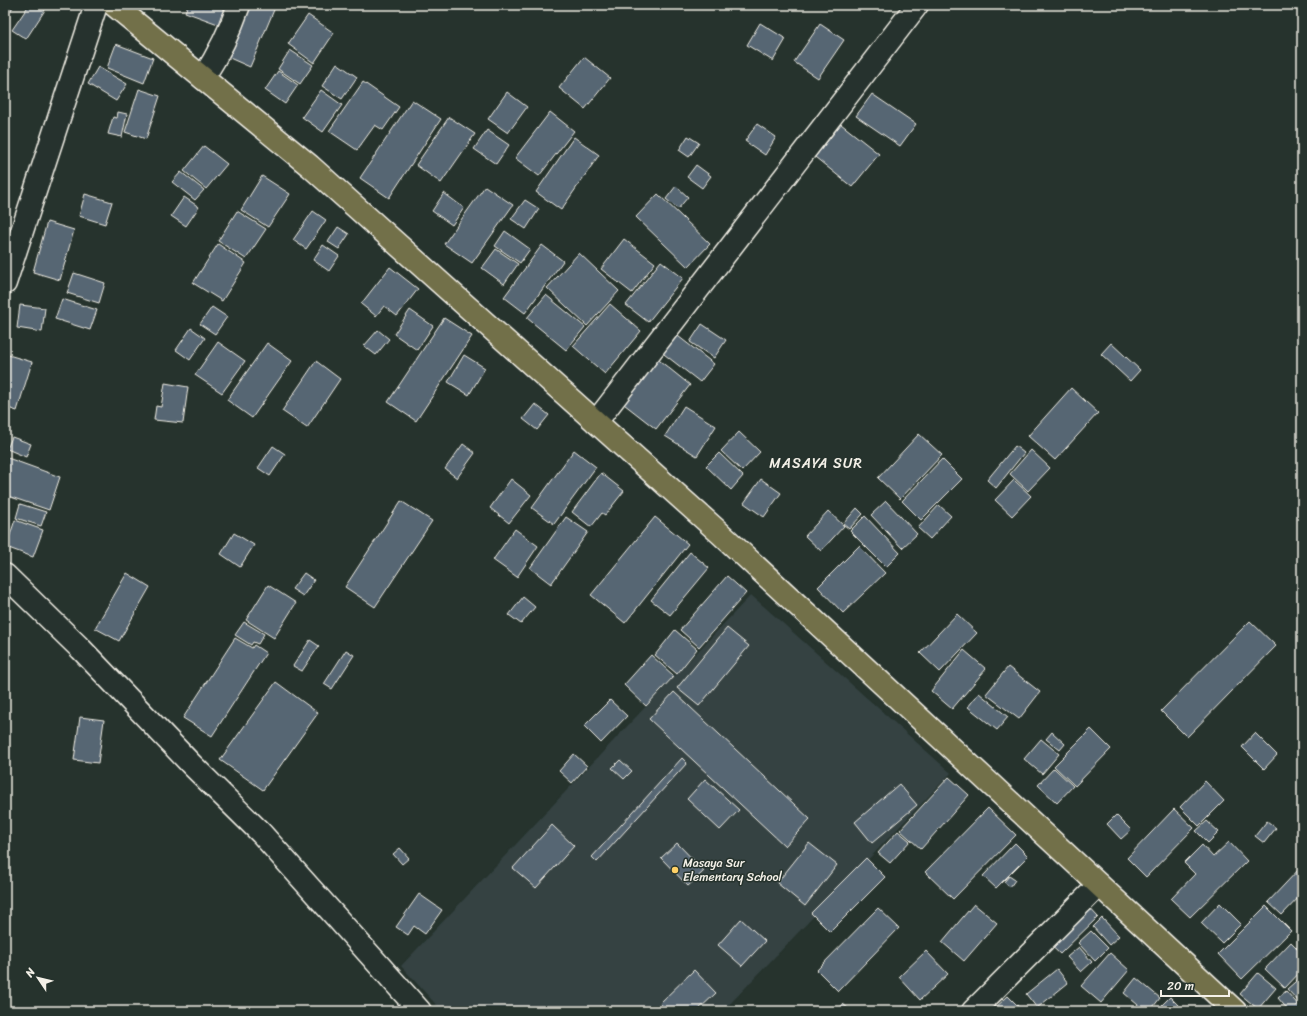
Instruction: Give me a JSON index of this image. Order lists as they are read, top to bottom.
{
  "districts": ["MASAYA SUR"],
  "places": ["Masaya Sur Elementary School"],
  "scale_bar": "20 m",
  "north": "top left"
}
